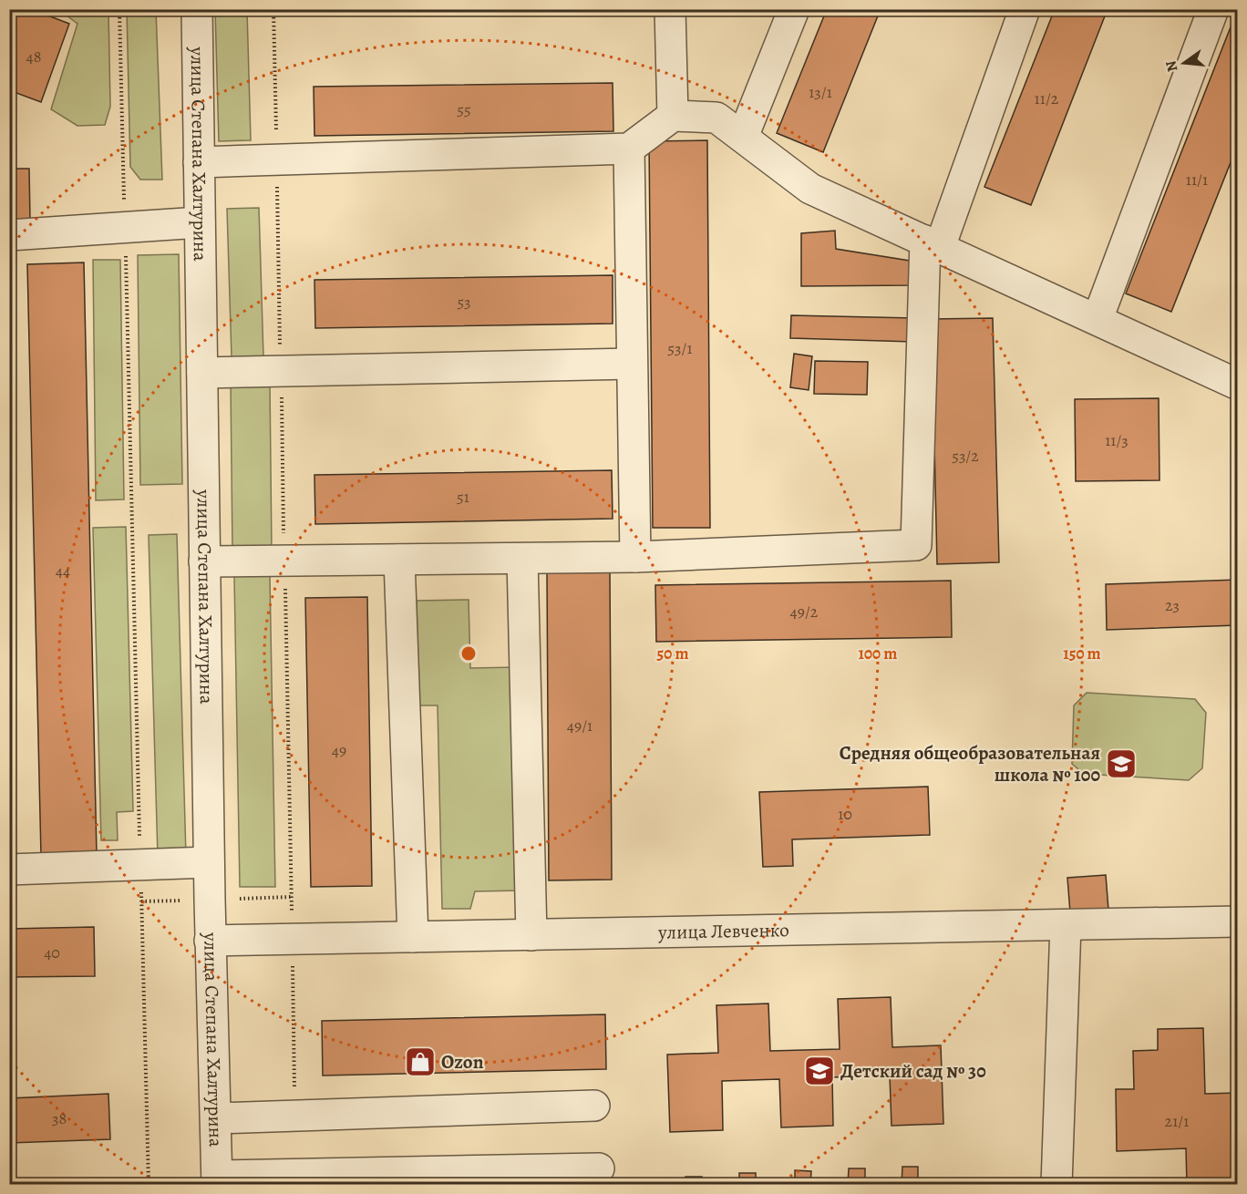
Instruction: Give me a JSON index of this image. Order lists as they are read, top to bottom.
{
  "streets": {
    "street": ["улица Степана Халтурина", "улица Левченко"]
  },
  "crossings": [
    ["улица Степана Халтурина", "улица Левченко"]
  ],
  "places": {
    "school or university": ["Средняя общеобразовательная школа № 100", "Детский сад № 30"],
    "shop": ["Ozon"]
  },
  "house_numbers": [
    "48",
    "13/1",
    "11/2",
    "55",
    "11/1",
    "53",
    "53/1",
    "11/3",
    "53/2",
    "51",
    "44",
    "23",
    "49/2",
    "49/1",
    "49",
    "10",
    "40",
    "38",
    "21/1"
  ],
  "north": "left",
  "rings": ["50 m", "100 m", "150 m"]
}
